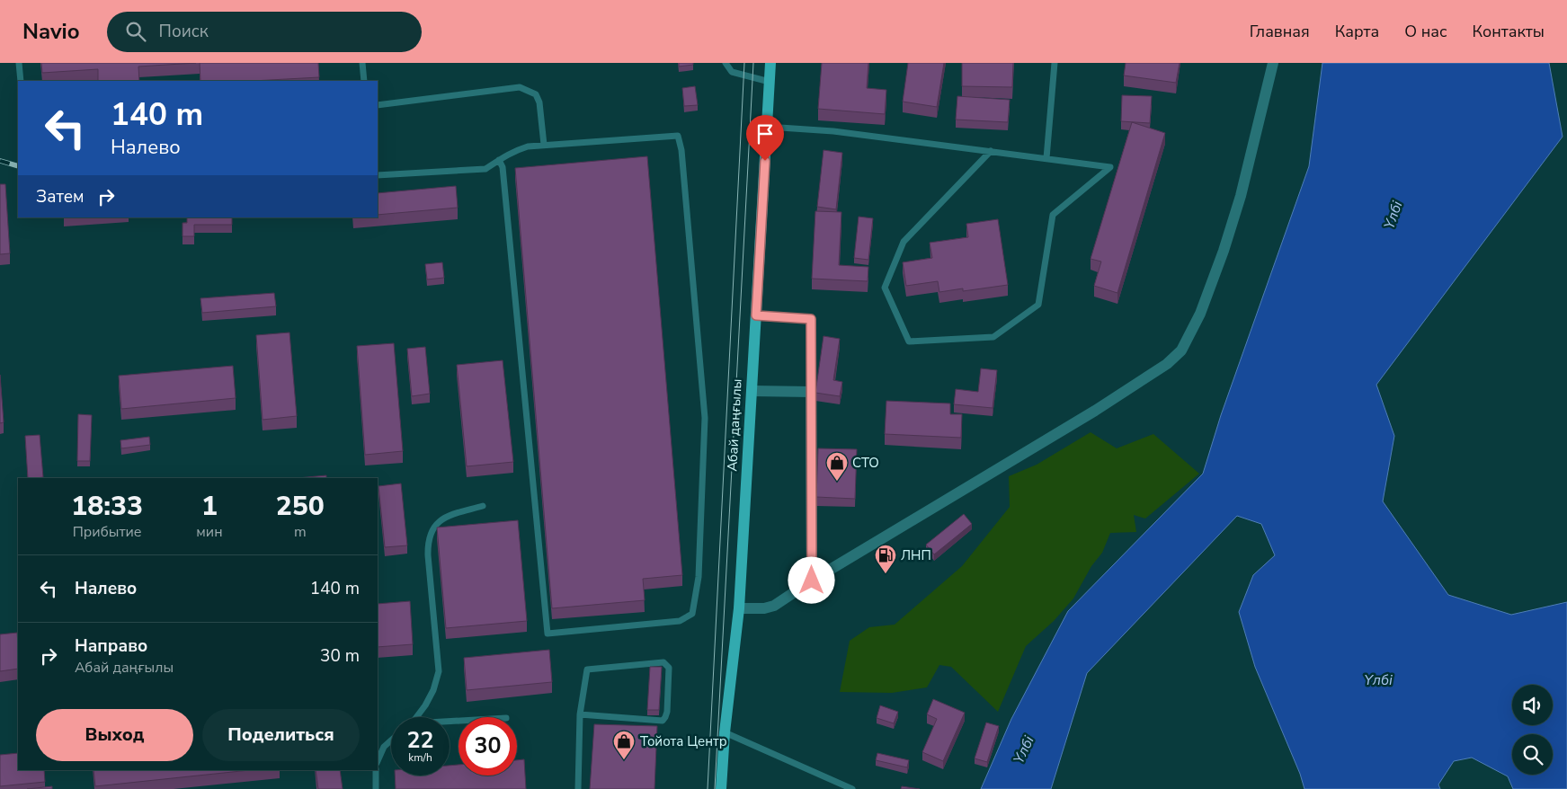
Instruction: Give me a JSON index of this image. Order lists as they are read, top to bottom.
{
  "streets": {
    "main road": ["Абай даңғылы"]
  },
  "water": ["Үлбі"],
  "places": {
    "shop": ["СТО", "Тойота Центр"],
    "fuel station": ["ЛНП"]
  },
  "page": {
    "header": "Navio",
    "search": "Поиск",
    "nav": [
      "Главная",
      "Карта",
      "О нас",
      "Контакты"
    ],
    "turn": ["140 m", "Налево"],
    "then": "Затем",
    "eta": [
      "18:33",
      "Прибытие",
      "1",
      "мин",
      "250",
      "m"
    ],
    "list": [
      {
        "name": "Налево",
        "value": "140 m"
      },
      {
        "name": "Направо",
        "note": "Абай даңғылы",
        "value": "30 m"
      }
    ],
    "buttons": ["Выход", "Поделиться"],
    "speed": "22 km/h",
    "limit": "30"
  }
}
